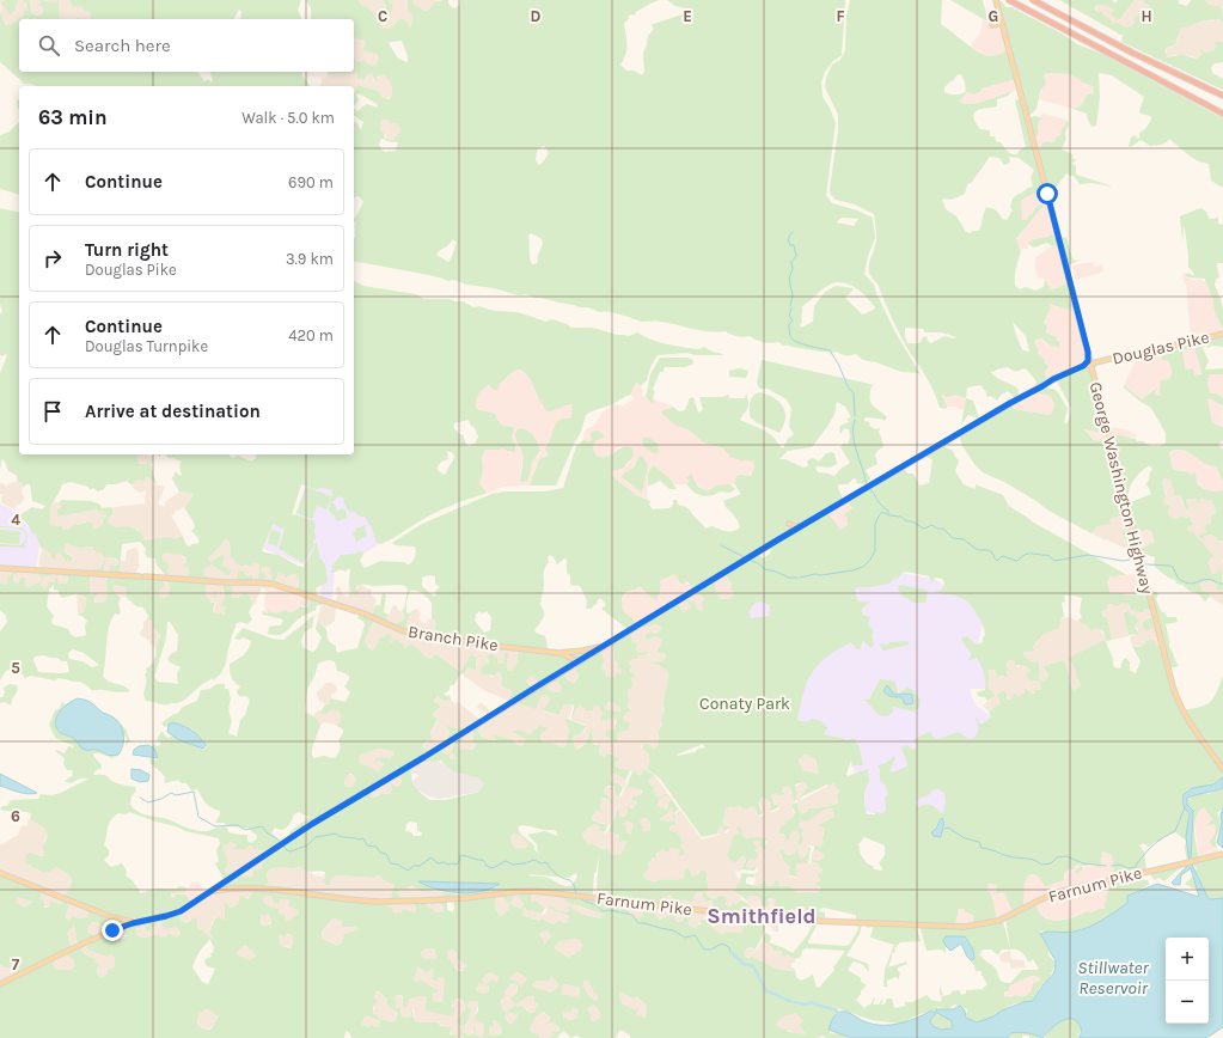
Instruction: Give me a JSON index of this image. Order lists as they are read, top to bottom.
{
  "streets": {
    "main road": [
      "Douglas Pike",
      "George Washington Highway",
      "Branch Pike",
      "Farnum Pike"
    ]
  },
  "crossings": [
    ["Douglas Pike", "George Washington Highway"],
    ["Douglas Pike", "Branch Pike"],
    ["Douglas Pike", "Farnum Pike"]
  ],
  "districts": ["Smithfield"],
  "water": ["Stillwater Reservoir"],
  "parks": ["Conaty Park"],
  "page": {
    "search": "Search here",
    "heading": ["63 min", "Walk · 5.0 km"],
    "list": [
      ["Continue", "690 m"],
      ["Turn right", "Douglas Pike", "3.9 km"],
      ["Continue", "Douglas Turnpike", "420 m"],
      "Arrive at destination"
    ],
    "map_buttons": ["+", "−"]
  },
  "grid": {
    "columns": [
      "C",
      "D",
      "E",
      "F",
      "G",
      "H"
    ],
    "rows": [
      "4",
      "5",
      "6",
      "7"
    ]
  }
}
